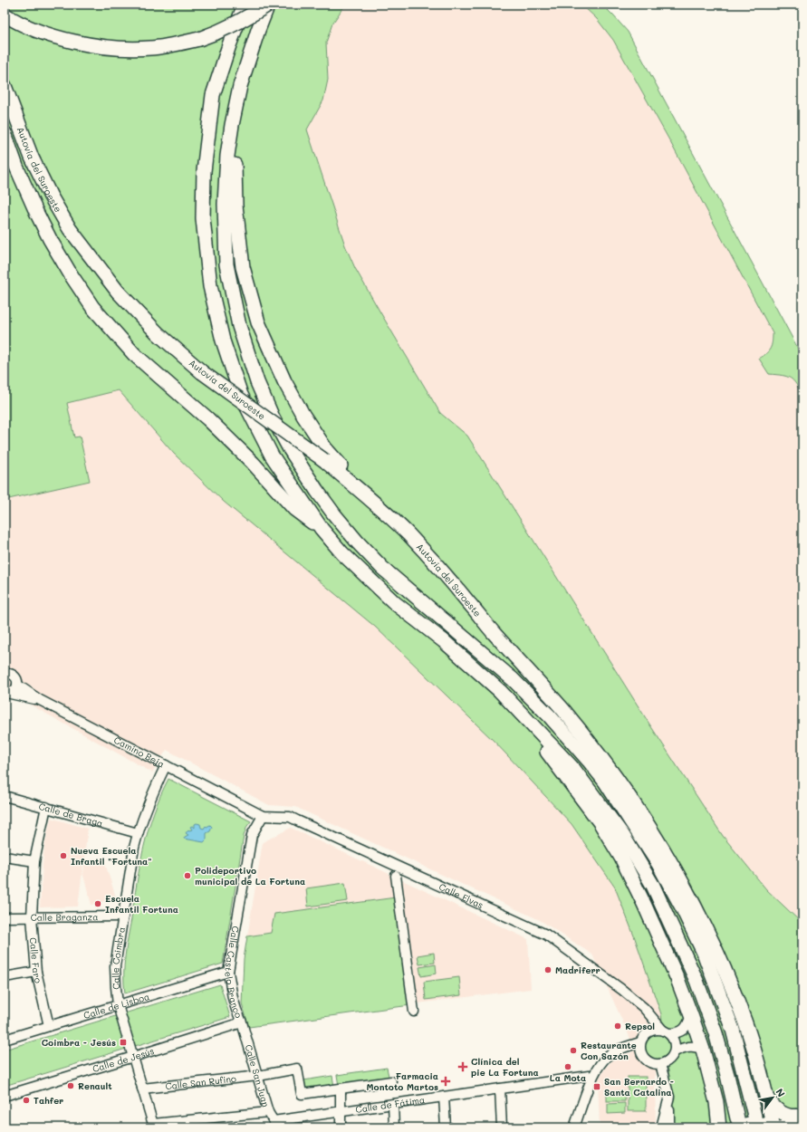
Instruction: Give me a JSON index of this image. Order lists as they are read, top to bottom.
{
  "streets": {
    "highway": ["Autovía del Suroeste"],
    "street": [
      "Camino Beja",
      "Calle de Braga",
      "Calle Elvas",
      "Calle Braganza",
      "Calle Coimbra",
      "Calle Faro",
      "Calle Castelo Branco",
      "Calle de Lisboa",
      "Calle de Jesús",
      "Calle San Juan",
      "Calle San Rufino",
      "Calle de Fátima"
    ]
  },
  "crossings": [
    ["Camino Beja", "Calle Elvas"],
    ["Camino Beja", "Calle Coimbra"],
    ["Camino Beja", "Calle Castelo Branco"],
    ["Calle de Braga", "Calle Coimbra"],
    ["Calle de Braga", "Calle Faro"],
    ["Calle Elvas", "Calle Castelo Branco"],
    ["Calle Braganza", "Calle Coimbra"],
    ["Calle Braganza", "Calle Faro"],
    ["Calle Coimbra", "Calle de Lisboa"],
    ["Calle Coimbra", "Calle de Jesús"],
    ["Calle Coimbra", "Calle San Rufino"],
    ["Calle Faro", "Calle de Lisboa"],
    ["Calle Castelo Branco", "Calle de Lisboa"],
    ["Calle Castelo Branco", "Calle de Jesús"],
    ["Calle Castelo Branco", "Calle San Juan"],
    ["Calle de Jesús", "Calle San Juan"],
    ["Calle San Juan", "Calle San Rufino"],
    ["Calle San Juan", "Calle de Fátima"]
  ],
  "places": {
    "other": [
      "Nueva Escuela Infantil \"Fortuna\"",
      "Polideportivo municipal de La Fortuna",
      "Escuela Infantil Fortuna",
      "Madriferr",
      "Repsol",
      "Restaurante Con Sazón",
      "La Mota",
      "Renault",
      "Tahfer"
    ],
    "transit": ["Coimbra - Jesús", "San Bernardo - Santa Catalina"],
    "health": ["Clínica del pie La Fortuna", "Farmacia Montoto Martos"]
  },
  "north": "top right"
}
